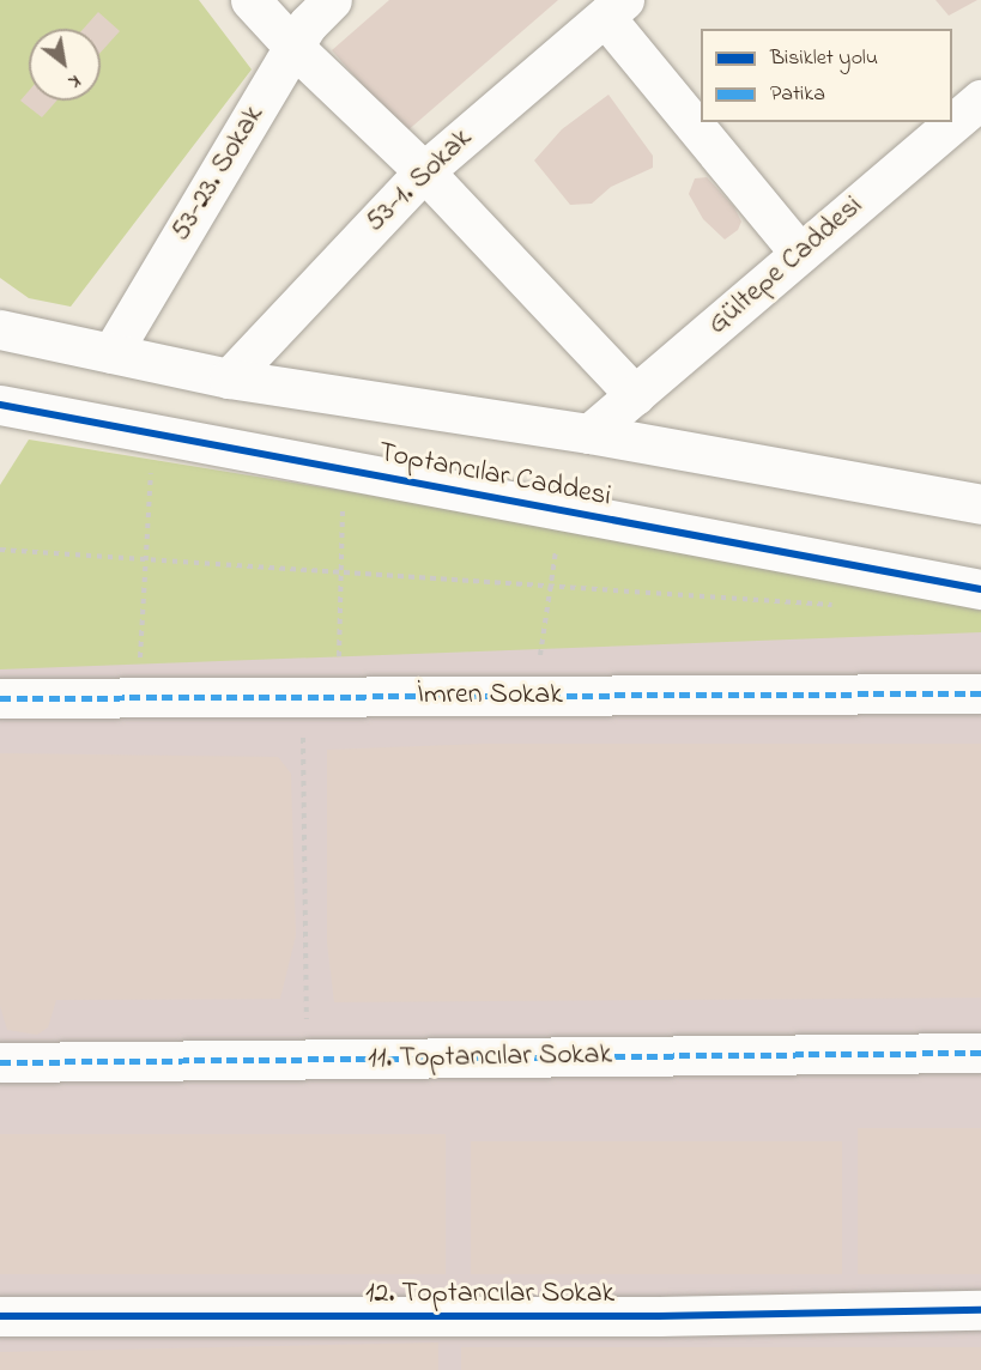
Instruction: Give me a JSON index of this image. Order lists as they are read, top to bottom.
{
  "streets": {
    "street": [
      "53-23. Sokak",
      "53-1. Sokak",
      "Gültepe Caddesi",
      "Toptancılar Caddesi",
      "İmren Sokak",
      "11. Toptancılar Sokak",
      "12. Toptancılar Sokak"
    ]
  },
  "crossings": [
    ["53-23. Sokak", "Toptancılar Caddesi"],
    ["53-1. Sokak", "Toptancılar Caddesi"],
    ["Gültepe Caddesi", "Toptancılar Caddesi"]
  ],
  "legend": ["Bisiklet yolu", "Patika"],
  "north": "bottom right"
}
